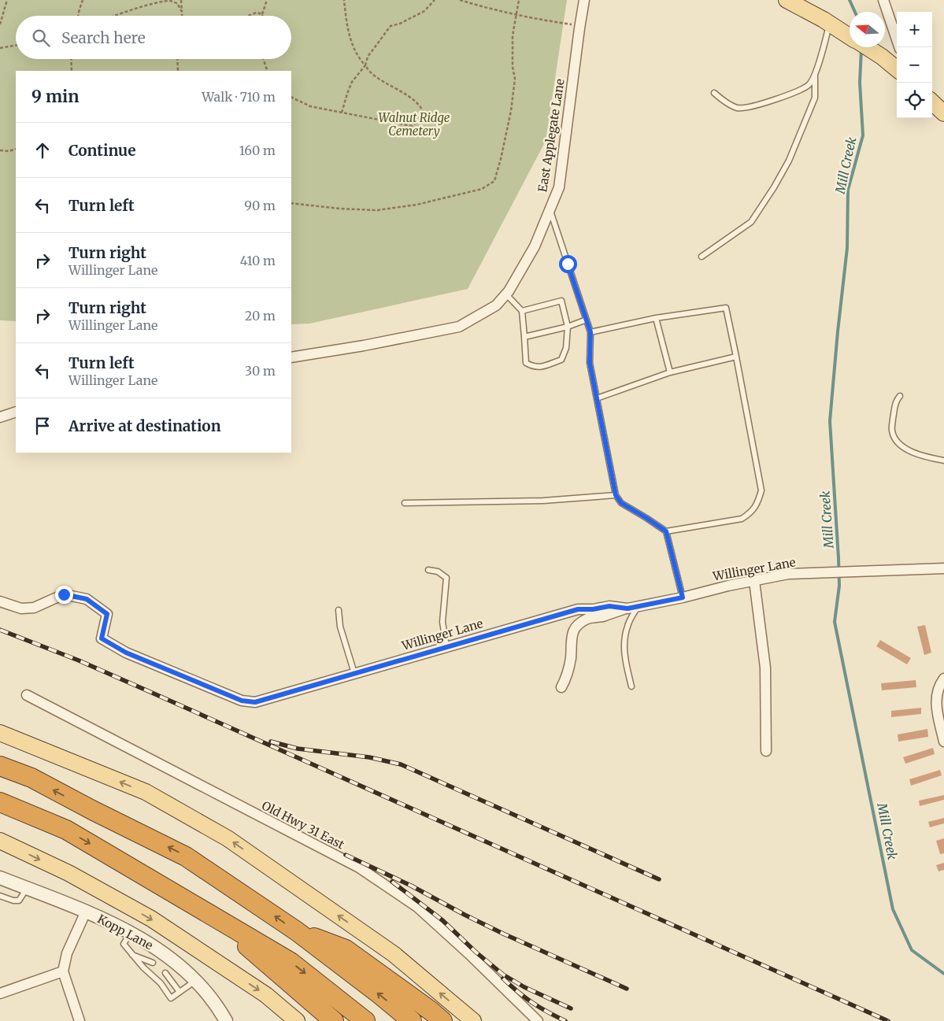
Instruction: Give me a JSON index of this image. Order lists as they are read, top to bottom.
{
  "streets": {
    "street": [
      "East Applegate Lane",
      "Willinger Lane",
      "Old Hwy 31 East",
      "Kopp Lane"
    ]
  },
  "water": ["Mill Creek"],
  "parks": ["Walnut Ridge Cemetery"],
  "north": "left",
  "page": {
    "map_buttons": ["+", "−"],
    "search": "Search here",
    "heading": ["9 min", "Walk · 710 m"],
    "list": [
      ["Continue", "160 m"],
      ["Turn left", "90 m"],
      ["Turn right", "Willinger Lane", "410 m"],
      ["Turn right", "Willinger Lane", "20 m"],
      ["Turn left", "Willinger Lane", "30 m"],
      "Arrive at destination"
    ]
  }
}
